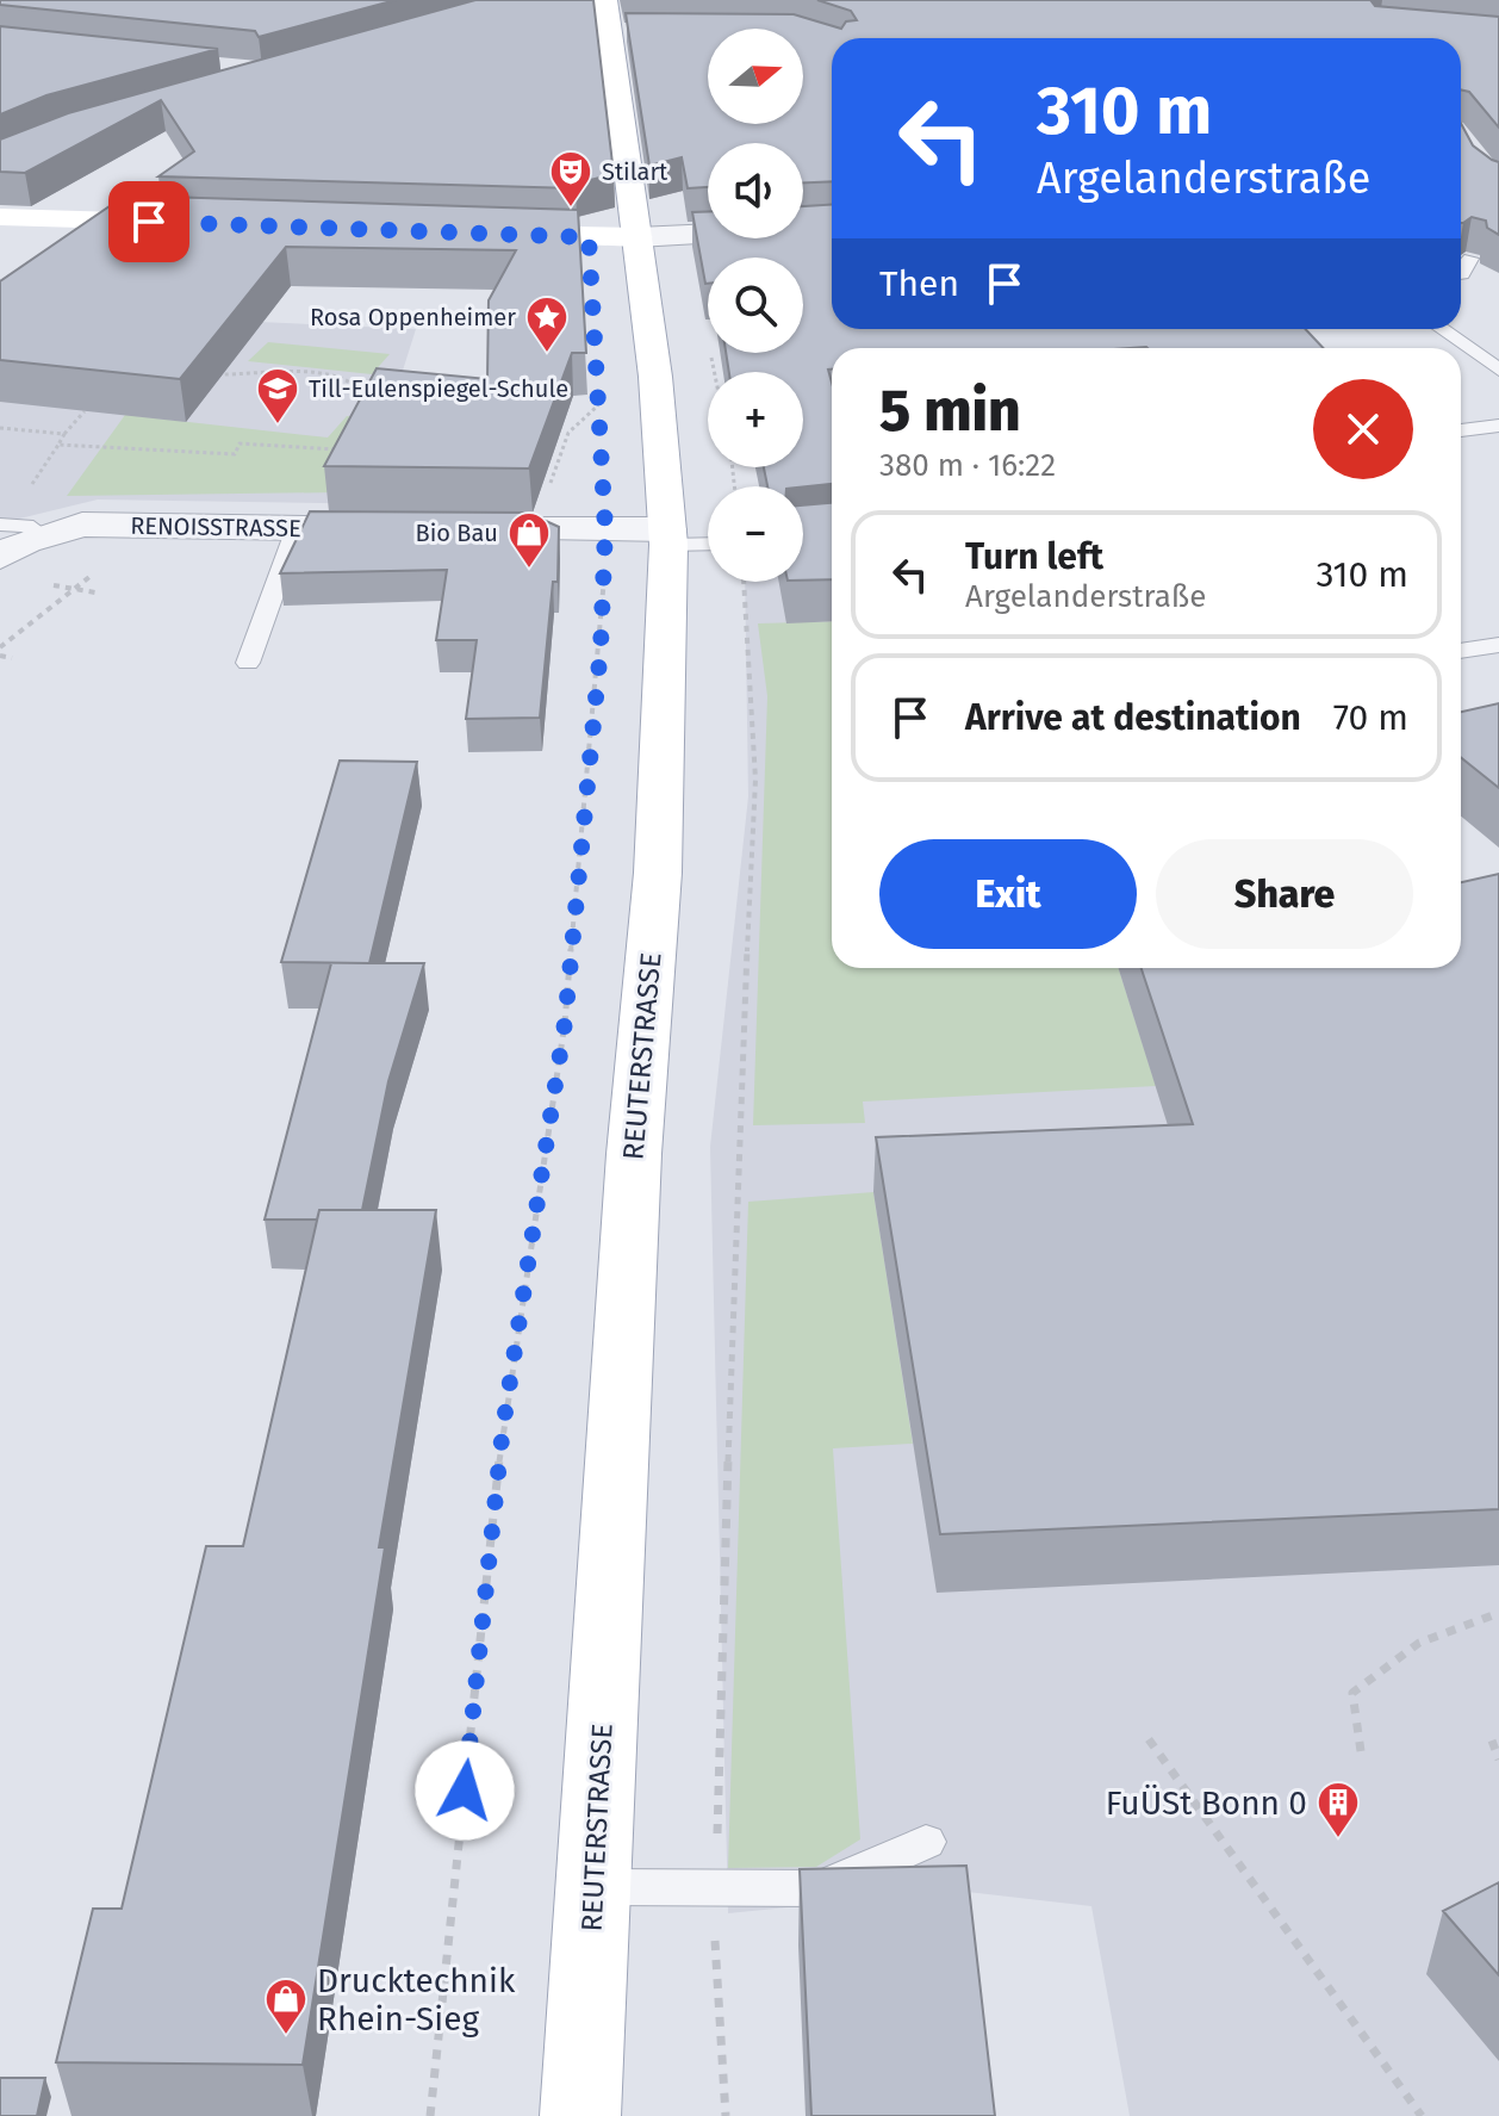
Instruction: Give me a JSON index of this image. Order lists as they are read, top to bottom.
{
  "streets": {
    "main road": ["REUTERSTRASSE"],
    "street": ["RENOISSTRASSE"]
  },
  "crossings": [
    ["RENOISSTRASSE", "REUTERSTRASSE"]
  ],
  "places": {
    "theatre": ["Stilart"],
    "place": ["Rosa Oppenheimer"],
    "school or university": ["Till-Eulenspiegel-Schule"],
    "shop": ["Bio Bau", "Drucktechnik Rhein-Sieg"],
    "building": ["FuÜSt Bonn 0"]
  },
  "north": "right",
  "page": {
    "map_buttons": ["+", "−"],
    "turn": ["310 m", "Argelanderstraße"],
    "then": "Then",
    "heading": ["5 min", "380 m · 16:22"],
    "list": [
      {
        "name": "Turn left",
        "note": "Argelanderstraße",
        "value": "310 m"
      },
      {
        "name": "Arrive at destination",
        "value": "70 m"
      }
    ],
    "buttons": ["Exit", "Share"]
  }
}
